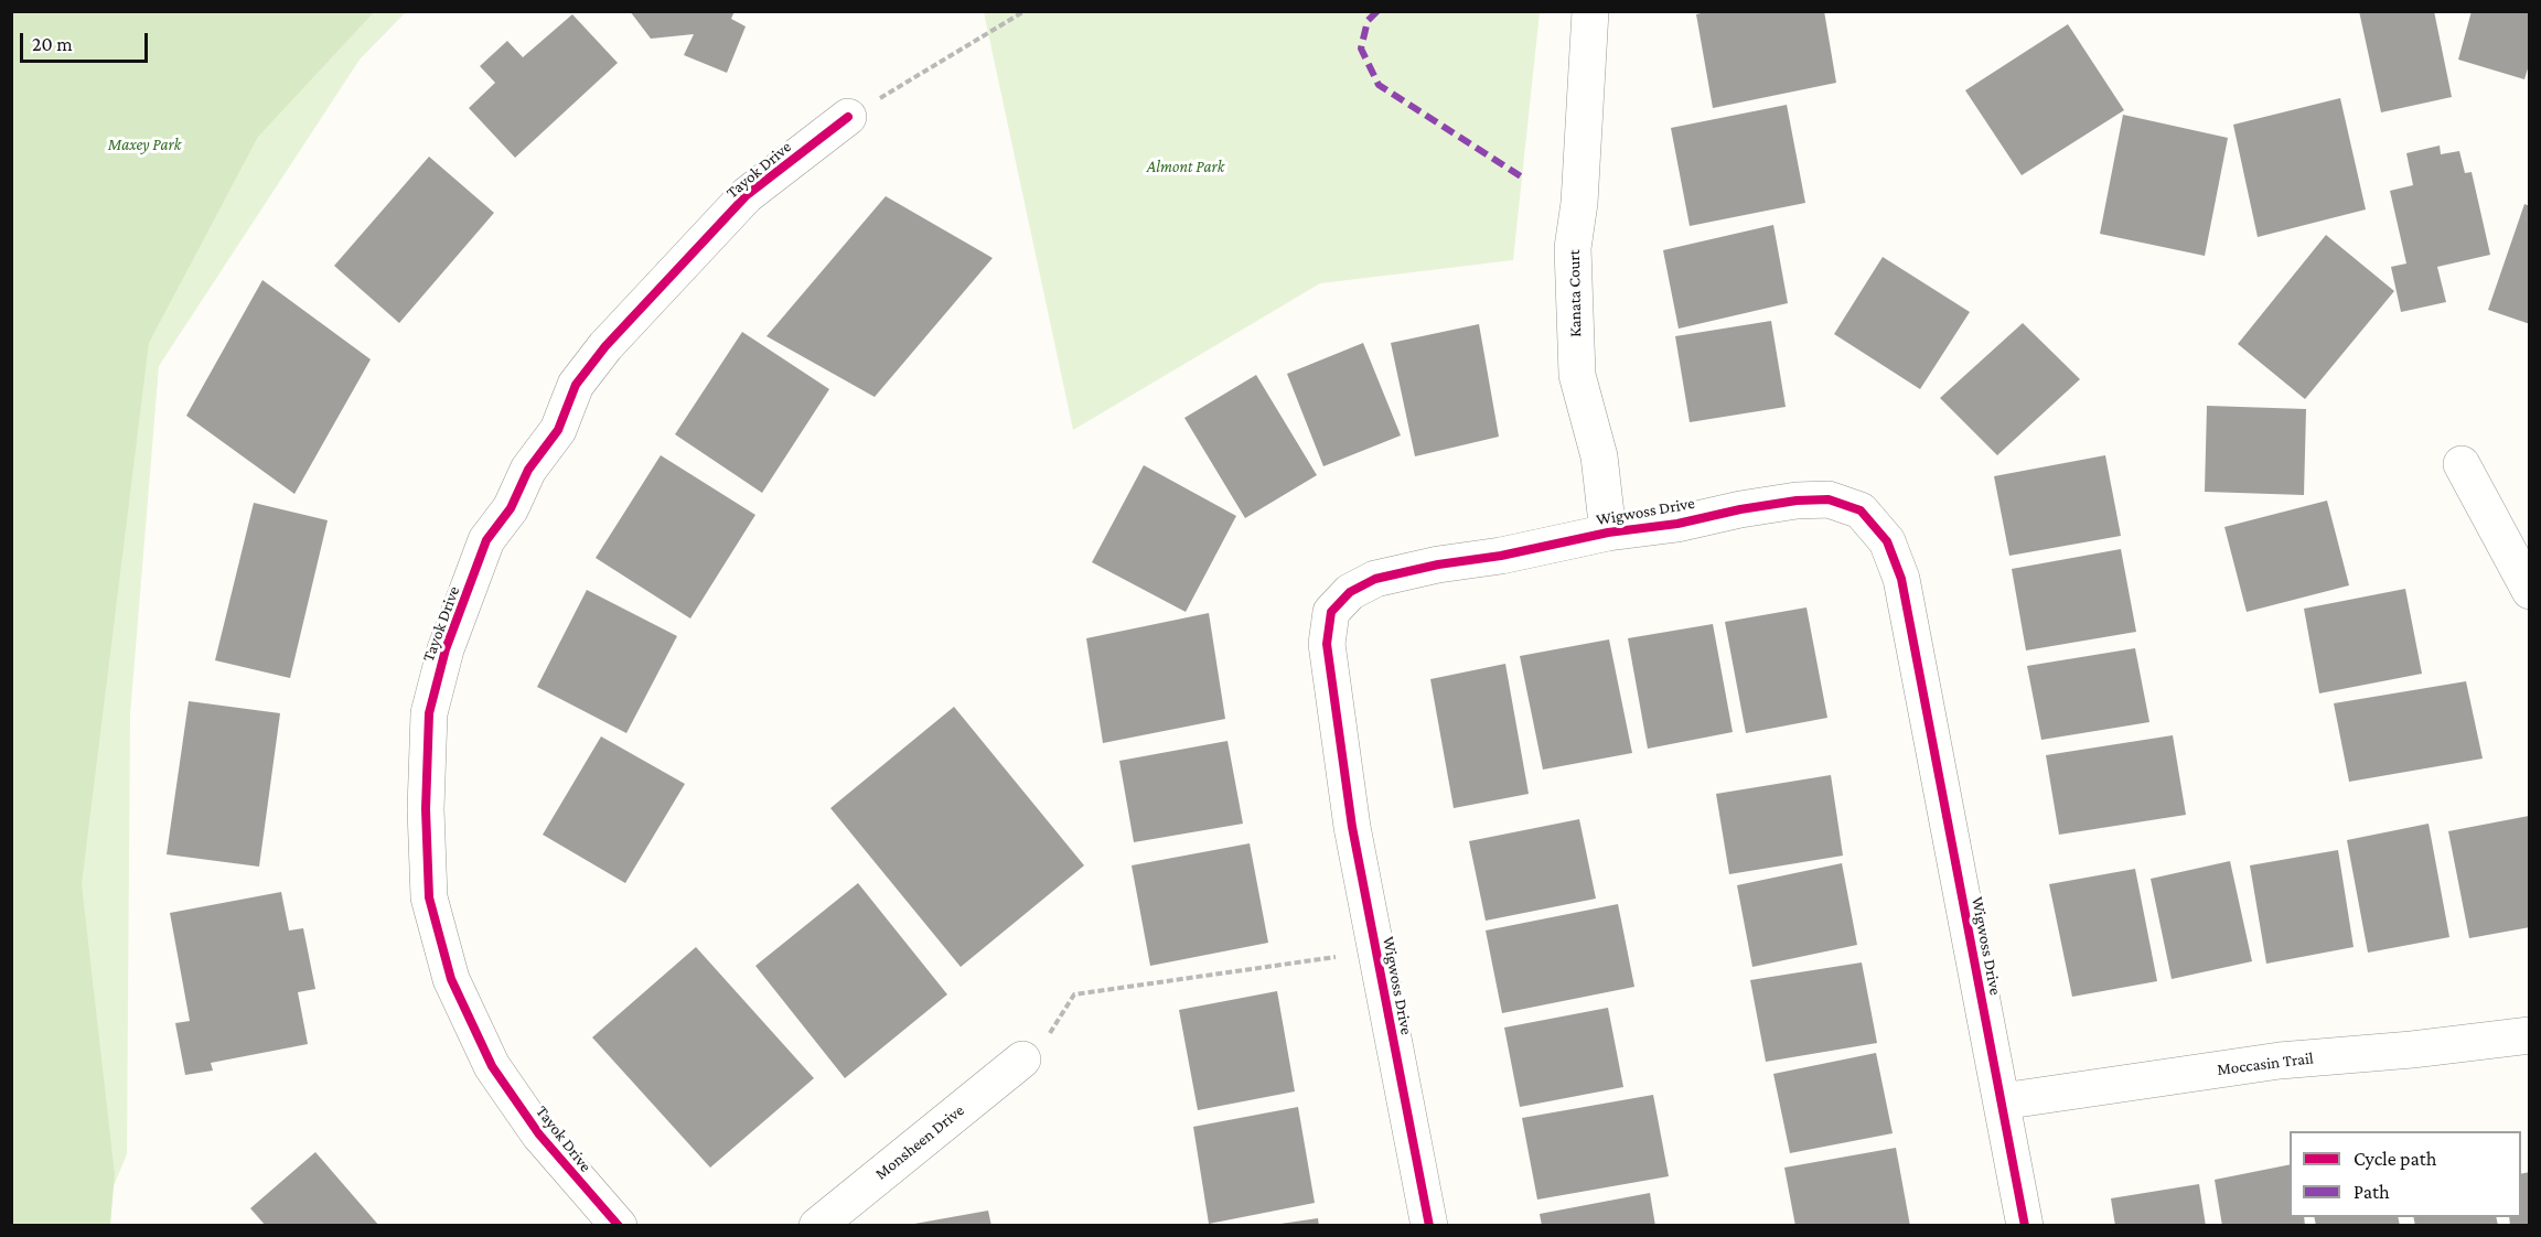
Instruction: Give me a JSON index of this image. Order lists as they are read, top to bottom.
{
  "streets": {
    "street": [
      "Tayok Drive",
      "Kanata Court",
      "Wigwoss Drive",
      "Moccasin Trail",
      "Monsheen Drive"
    ]
  },
  "crossings": [
    ["Kanata Court", "Wigwoss Drive"],
    ["Wigwoss Drive", "Moccasin Trail"]
  ],
  "parks": ["Maxey Park", "Almont Park"],
  "legend": ["Cycle path", "Path"],
  "scale_bar": "20 m"
}
